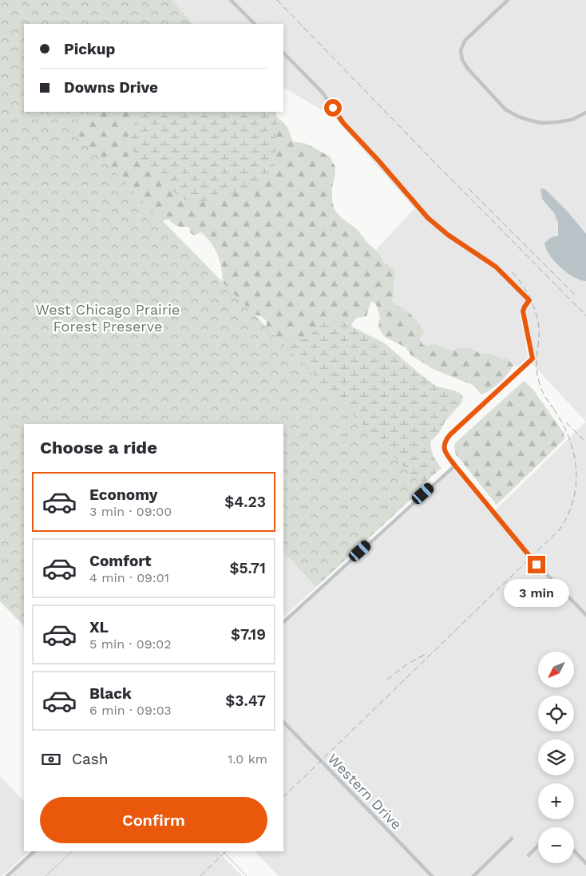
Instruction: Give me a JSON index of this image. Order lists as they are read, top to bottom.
{
  "streets": {
    "street": ["Western Drive"]
  },
  "parks": ["West Chicago Prairie Forest Preserve"],
  "north": "bottom left",
  "page": {
    "banner": ["Pickup", "Downs Drive"],
    "heading": "Choose a ride",
    "list": [
      {
        "name": "Economy",
        "note": "3 min · 09:00",
        "value": "$4.23"
      },
      {
        "name": "Comfort",
        "note": "4 min · 09:01",
        "value": "$5.71"
      },
      {
        "name": "XL",
        "note": "5 min · 09:02",
        "value": "$7.19"
      },
      {
        "name": "Black",
        "note": "6 min · 09:03",
        "value": "$3.47"
      }
    ],
    "bubble": "3 min",
    "map_buttons": ["+", "−"],
    "pay": ["Cash", "1.0 km"],
    "buttons": "Confirm"
  }
}
